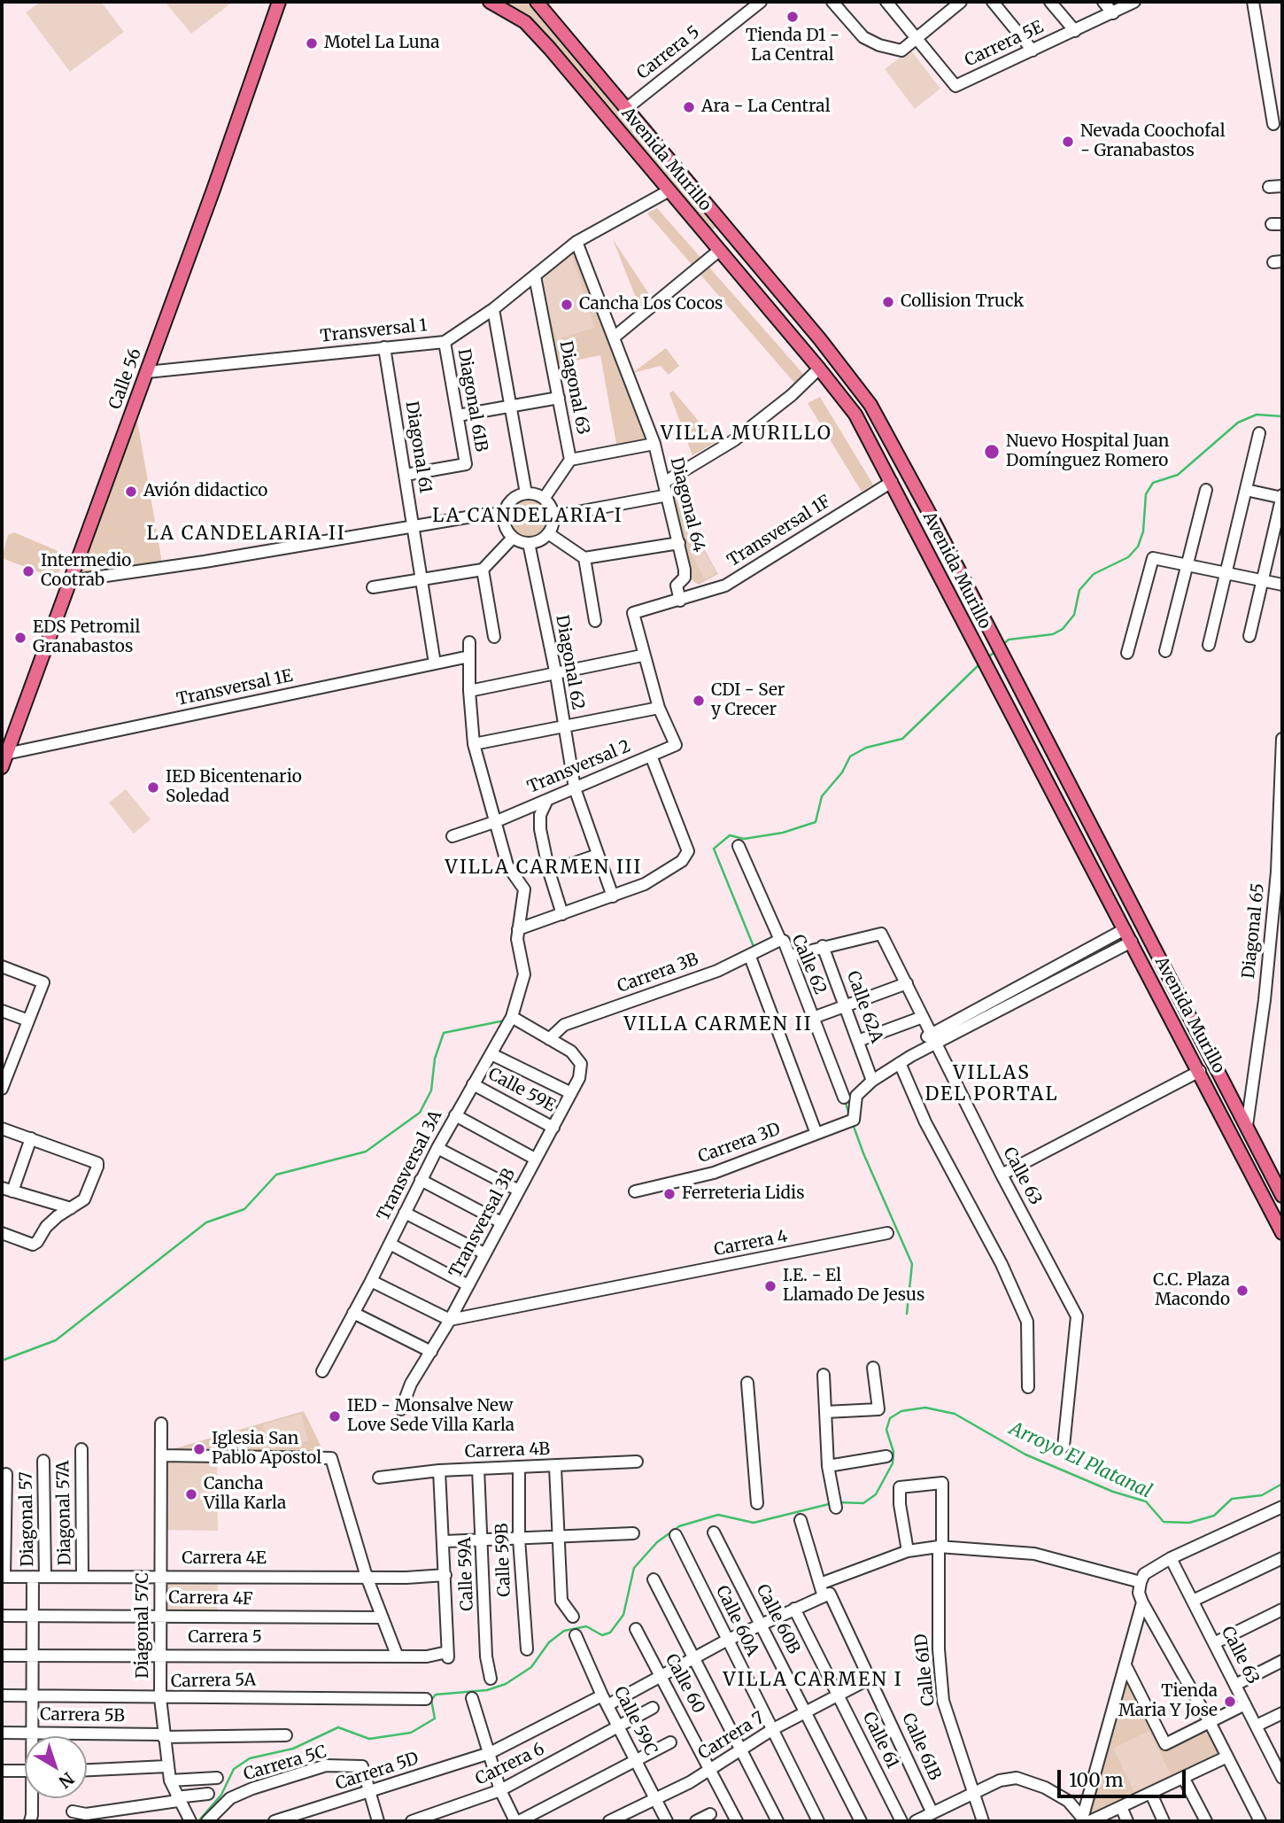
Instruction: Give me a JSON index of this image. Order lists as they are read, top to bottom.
{
  "streets": {
    "main road": ["Avenida Murillo", "Calle 56"],
    "street": [
      "Carrera 5E",
      "Carrera 5",
      "Transversal 1",
      "Diagonal 63",
      "Diagonal 61B",
      "Diagonal 61",
      "Diagonal 64",
      "Transversal 1F",
      "Diagonal 62",
      "Transversal 1E",
      "Transversal 2",
      "Diagonal 65",
      "Calle 62",
      "Carrera 3B",
      "Calle 62A",
      "Calle 59E",
      "Carrera 3D",
      "Transversal 3A",
      "Calle 63",
      "Transversal 3B",
      "Carrera 4",
      "Carrera 4B",
      "Diagonal 57A",
      "Diagonal 57",
      "Carrera 4E",
      "Calle 59B",
      "Calle 59A",
      "Carrera 4F",
      "Calle 60B",
      "Calle 60A",
      "Diagonal 57C",
      "Calle 61D",
      "Carrera 5A",
      "Calle 60",
      "Carrera 5B",
      "Calle 59C",
      "Carrera 7",
      "Calle 61",
      "Calle 61B",
      "Carrera 5C",
      "Carrera 6",
      "Carrera 5D"
    ]
  },
  "crossings": [
    ["Carrera 5", "Avenida Murillo"],
    ["Carrera 5", "Diagonal 57"],
    ["Carrera 5", "Carrera 4E"],
    ["Carrera 5", "Diagonal 57C"],
    ["Avenida Murillo", "Transversal 1"],
    ["Avenida Murillo", "Transversal 1F"],
    ["Avenida Murillo", "Diagonal 65"],
    ["Transversal 1", "Calle 56"],
    ["Transversal 1", "Diagonal 63"],
    ["Transversal 1", "Diagonal 61B"],
    ["Transversal 1", "Diagonal 61"],
    ["Transversal 1", "Diagonal 64"],
    ["Calle 56", "Transversal 1E"],
    ["Diagonal 63", "Diagonal 62"],
    ["Diagonal 61B", "Diagonal 61"],
    ["Diagonal 61", "Transversal 1E"],
    ["Diagonal 64", "Transversal 1F"],
    ["Diagonal 62", "Transversal 2"],
    ["Calle 62", "Carrera 3B"],
    ["Carrera 3B", "Transversal 3B"],
    ["Calle 62A", "Carrera 3D"],
    ["Calle 62A", "Calle 63"],
    ["Calle 59E", "Transversal 3A"],
    ["Calle 59E", "Transversal 3B"],
    ["Transversal 3B", "Carrera 4"],
    ["Carrera 4B", "Calle 59B"],
    ["Carrera 4B", "Calle 59A"],
    ["Diagonal 57A", "Carrera 4E"],
    ["Diagonal 57", "Carrera 4E"],
    ["Diagonal 57", "Carrera 4F"],
    ["Diagonal 57", "Carrera 5A"],
    ["Diagonal 57", "Carrera 5B"],
    ["Carrera 4E", "Diagonal 57C"],
    ["Carrera 4F", "Diagonal 57C"],
    ["Calle 60B", "Carrera 7"],
    ["Calle 60A", "Carrera 7"],
    ["Diagonal 57C", "Carrera 5A"],
    ["Diagonal 57C", "Carrera 5B"],
    ["Calle 60", "Carrera 7"],
    ["Calle 59C", "Carrera 7"],
    ["Calle 59C", "Carrera 6"],
    ["Calle 59C", "Carrera 5D"],
    ["Carrera 7", "Calle 61"],
    ["Carrera 7", "Calle 61B"],
    ["Carrera 5C", "Carrera 5D"]
  ],
  "districts": [
    "VILLA MURILLO",
    "LA CANDELARIA I",
    "LA CANDELARIA II",
    "VILLA CARMEN III",
    "VILLA CARMEN II",
    "VILLAS DEL PORTAL",
    "VILLA CARMEN I"
  ],
  "water": ["Arroyo El Platanal"],
  "places": [
    "Tienda D1 - La Central",
    "Motel La Luna",
    "Ara - La Central",
    "Nevada Coochofal - Granabastos",
    "Collision Truck",
    "Cancha Los Cocos",
    "Nuevo Hospital Juan Domínguez Romero",
    "Avión didactico",
    "Intermedio Cootrab",
    "EDS Petromil Granabastos",
    "CDI - Ser y Crecer",
    "IED Bicentenario Soledad",
    "Ferreteria Lidis",
    "I.E. - El Llamado De Jesus",
    "C.C. Plaza Macondo",
    "IED - Monsalve New Love Sede Villa Karla",
    "Iglesia San Pablo Apostol",
    "Cancha Villa Karla",
    "Tienda Maria Y Jose"
  ],
  "scale_bar": "100 m",
  "north": "bottom right"
}
